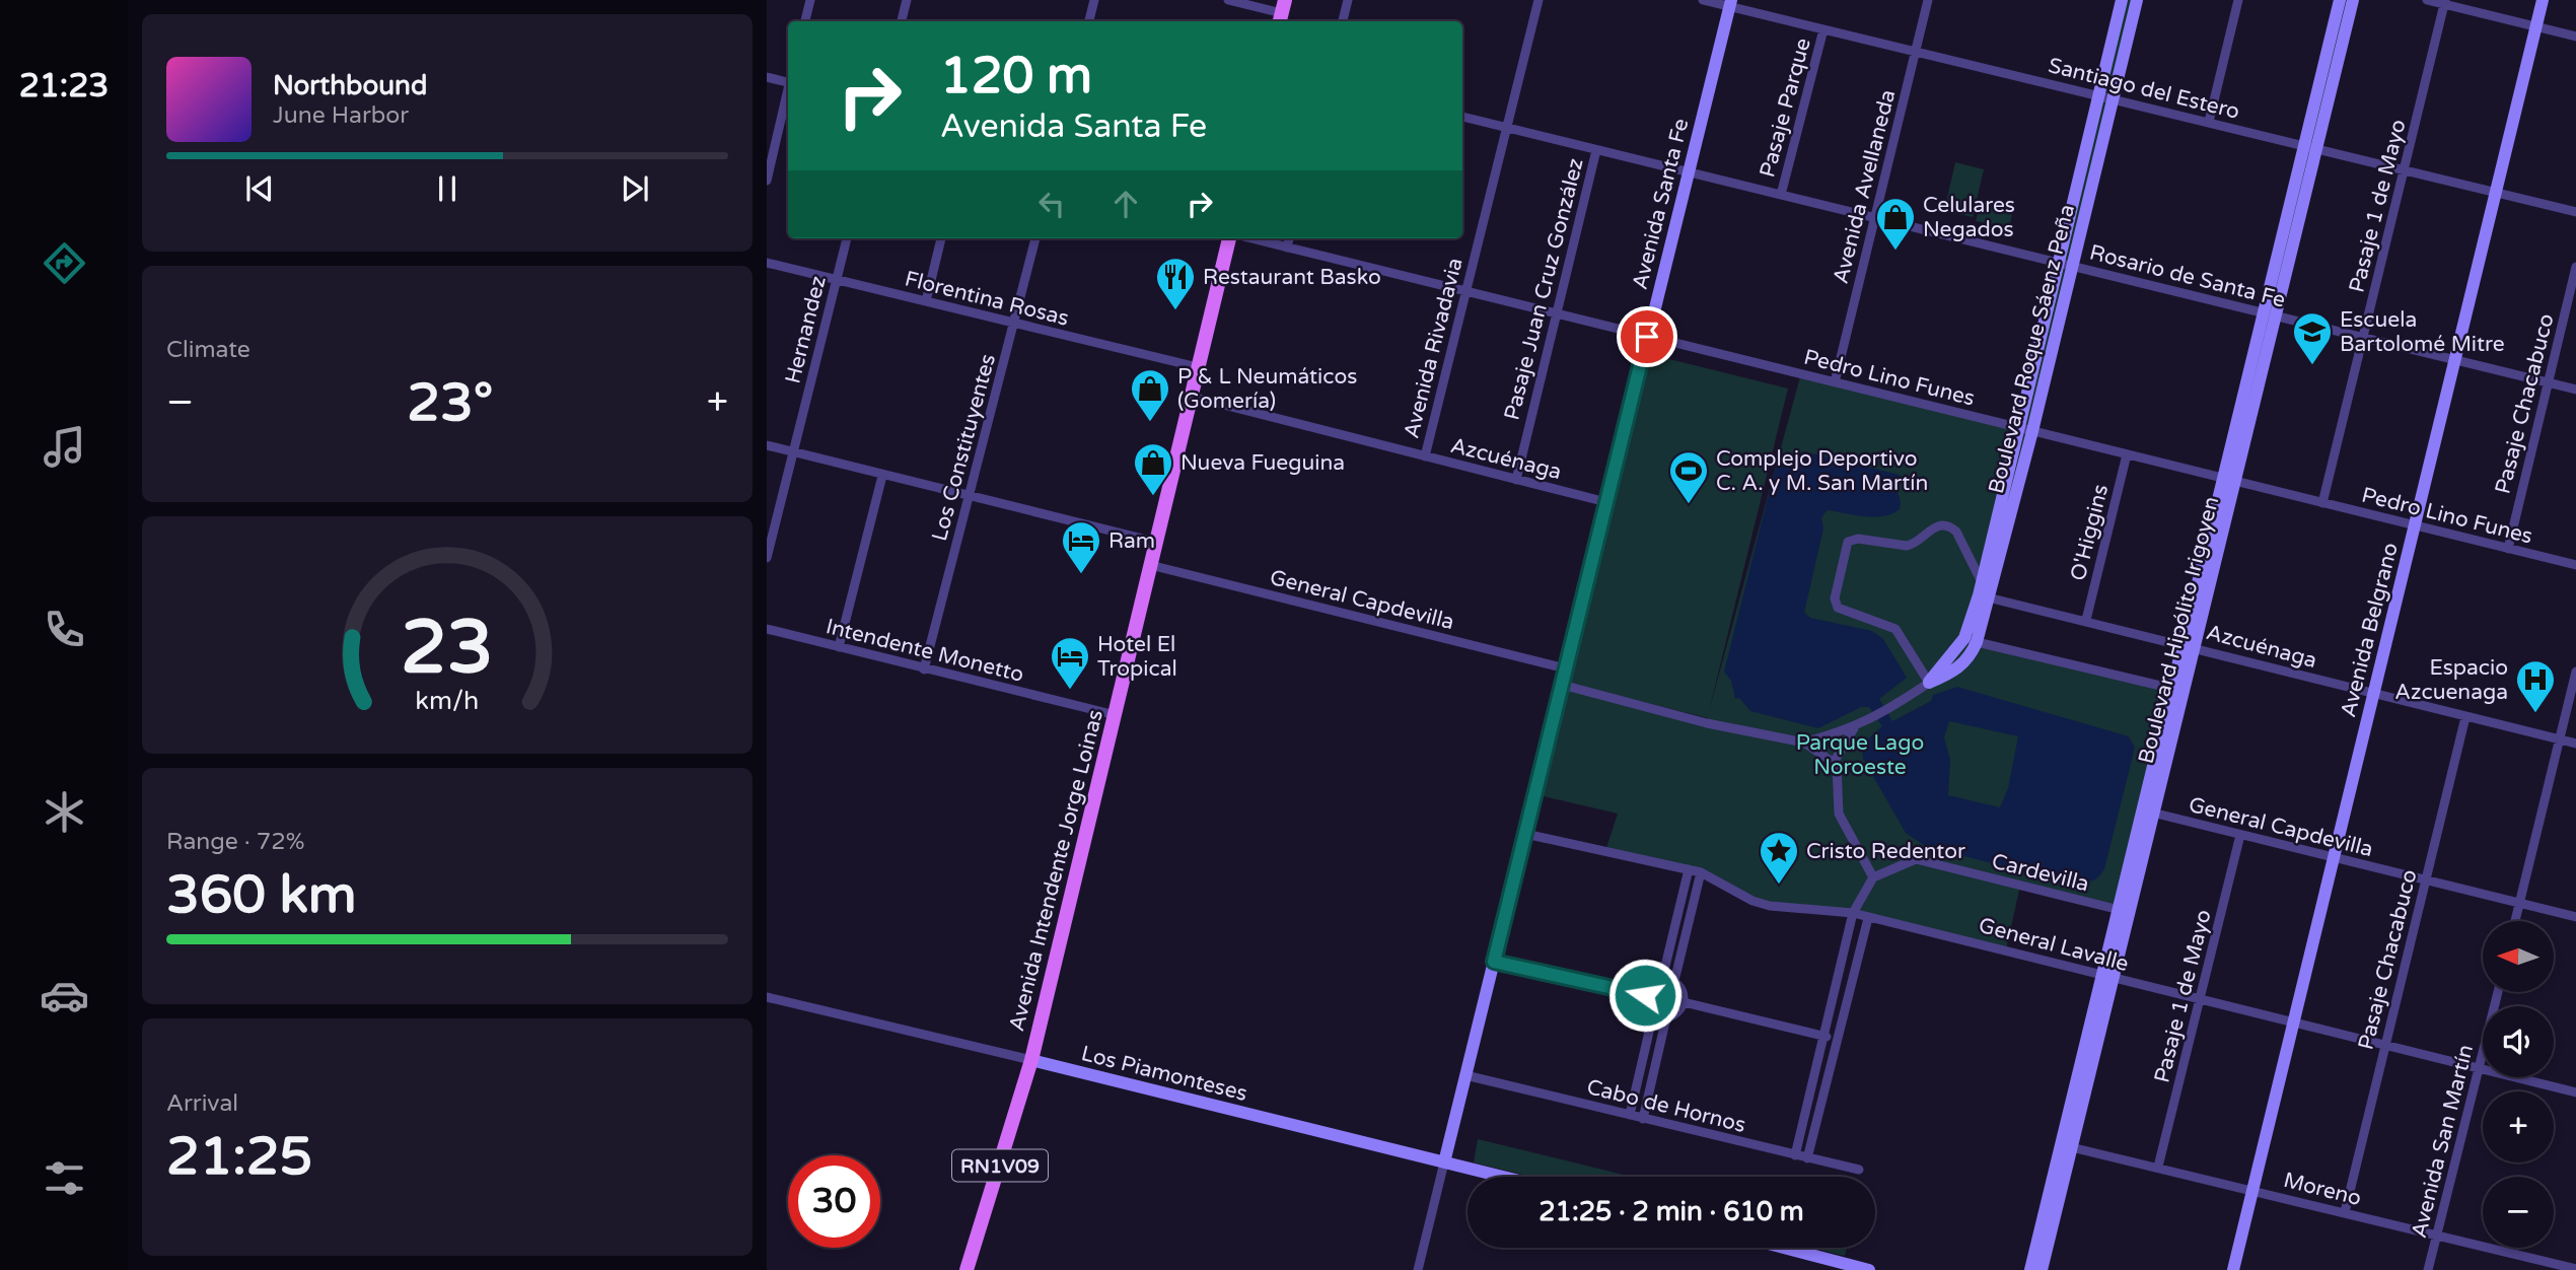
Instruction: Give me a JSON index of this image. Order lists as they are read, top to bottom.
{
  "streets": {
    "main road": ["Avenida Intendente Jorge Loinas", "RN1V09"],
    "street": [
      "Santiago del Estero",
      "Pasaje Parque",
      "Avenida Avellaneda",
      "Avenida Santa Fe",
      "Pasaje 1 de Mayo",
      "Rosario de Santa Fe",
      "Pasaje Juan Cruz González",
      "Florentina Rosas",
      "Hernandez",
      "Avenida Rivadavia",
      "Boulevard Roque Sáenz Peña",
      "Pedro Lino Funes",
      "Pasaje Chacabuco",
      "Los Constituyentes",
      "Azcuénaga",
      "O'Higgins",
      "General Capdevilla",
      "Boulevard Hipólito Irigoyen",
      "Avenida Belgrano",
      "Intendente Monetto",
      "Cardevilla",
      "General Lavalle",
      "Los Piamonteses",
      "Cabo de Hornos",
      "Avenida San Martín",
      "Moreno"
    ]
  },
  "crossings": [
    ["Santiago del Estero", "Pasaje Parque"],
    ["Santiago del Estero", "Avenida Avellaneda"],
    ["Santiago del Estero", "Avenida Santa Fe"],
    ["Santiago del Estero", "Pasaje 1 de Mayo"],
    ["Santiago del Estero", "Boulevard Roque Sáenz Peña"],
    ["Santiago del Estero", "Boulevard Hipólito Irigoyen"],
    ["Santiago del Estero", "Avenida Belgrano"],
    ["Pasaje Parque", "Rosario de Santa Fe"],
    ["Avenida Avellaneda", "Rosario de Santa Fe"],
    ["Avenida Avellaneda", "Pedro Lino Funes"],
    ["Avenida Santa Fe", "Rosario de Santa Fe"],
    ["Avenida Santa Fe", "Pedro Lino Funes"],
    ["Avenida Santa Fe", "Azcuénaga"],
    ["Avenida Santa Fe", "General Capdevilla"],
    ["Avenida Santa Fe", "General Lavalle"],
    ["Avenida Santa Fe", "Los Piamonteses"],
    ["Avenida Santa Fe", "Cabo de Hornos"],
    ["Pasaje 1 de Mayo", "Rosario de Santa Fe"],
    ["Pasaje 1 de Mayo", "Pedro Lino Funes"],
    ["Pasaje 1 de Mayo", "General Capdevilla"],
    ["Pasaje 1 de Mayo", "General Lavalle"],
    ["Pasaje 1 de Mayo", "Moreno"],
    ["Rosario de Santa Fe", "Pasaje Juan Cruz González"],
    ["Rosario de Santa Fe", "Avenida Rivadavia"],
    ["Rosario de Santa Fe", "Boulevard Roque Sáenz Peña"],
    ["Rosario de Santa Fe", "Pasaje Chacabuco"],
    ["Rosario de Santa Fe", "Boulevard Hipólito Irigoyen"],
    ["Rosario de Santa Fe", "Avenida Belgrano"],
    ["Pasaje Juan Cruz González", "Pedro Lino Funes"],
    ["Pasaje Juan Cruz González", "Azcuénaga"],
    ["Florentina Rosas", "Hernandez"],
    ["Florentina Rosas", "Los Constituyentes"],
    ["Florentina Rosas", "Avenida Intendente Jorge Loinas"],
    ["Avenida Rivadavia", "Pedro Lino Funes"],
    ["Avenida Rivadavia", "Azcuénaga"],
    ["Boulevard Roque Sáenz Peña", "Pedro Lino Funes"],
    ["Boulevard Roque Sáenz Peña", "Azcuénaga"],
    ["Pedro Lino Funes", "Pasaje Chacabuco"],
    ["Pedro Lino Funes", "O'Higgins"],
    ["Pedro Lino Funes", "Boulevard Hipólito Irigoyen"],
    ["Pedro Lino Funes", "Avenida Belgrano"],
    ["Pasaje Chacabuco", "Azcuénaga"],
    ["Pasaje Chacabuco", "General Capdevilla"],
    ["Pasaje Chacabuco", "General Lavalle"],
    ["Pasaje Chacabuco", "Moreno"],
    ["Los Constituyentes", "Intendente Monetto"],
    ["Azcuénaga", "O'Higgins"],
    ["Azcuénaga", "Boulevard Hipólito Irigoyen"],
    ["Azcuénaga", "Avenida Belgrano"],
    ["Azcuénaga", "Avenida Intendente Jorge Loinas"],
    ["General Capdevilla", "Boulevard Hipólito Irigoyen"],
    ["General Capdevilla", "Avenida Belgrano"],
    ["General Capdevilla", "Avenida Intendente Jorge Loinas"],
    ["Boulevard Hipólito Irigoyen", "Cardevilla"],
    ["Boulevard Hipólito Irigoyen", "General Lavalle"],
    ["Boulevard Hipólito Irigoyen", "Moreno"],
    ["Avenida Belgrano", "General Lavalle"],
    ["Avenida Belgrano", "Moreno"],
    ["Intendente Monetto", "Avenida Intendente Jorge Loinas"],
    ["Avenida Intendente Jorge Loinas", "Los Piamonteses"],
    ["Avenida Intendente Jorge Loinas", "RN1V09"],
    ["General Lavalle", "Avenida San Martín"],
    ["Los Piamonteses", "RN1V09"],
    ["Avenida San Martín", "Moreno"]
  ],
  "parks": ["Parque Lago Noroeste"],
  "places": {
    "shop": ["Celulares Negados", "P & L Neumáticos (Gomería)", "Nueva Fueguina"],
    "restaurant": ["Restaurant Basko"],
    "school or university": ["Escuela Bartolomé Mitre"],
    "sports": ["Complejo Deportivo C. A. y M. San Martín"],
    "hotel": ["Ram", "Hotel El Tropical"],
    "hospital": ["Espacio Azcuenaga"],
    "place": ["Cristo Redentor"]
  },
  "north": "left",
  "page": {
    "tabs": "21:23",
    "turn": ["120 m", "Avenida Santa Fe"],
    "song": ["Northbound", "June Harbor"],
    "tile": [
      "Climate",
      ["Range · 72%", "360 km"],
      ["Arrival", "21:25"]
    ],
    "heat": ["−", "23°", "+"],
    "map_buttons": ["+", "−"],
    "limit": "30",
    "trip": "21:25 · 2 min · 610 m",
    "gauge": ["23", "km/h"]
  }
}
